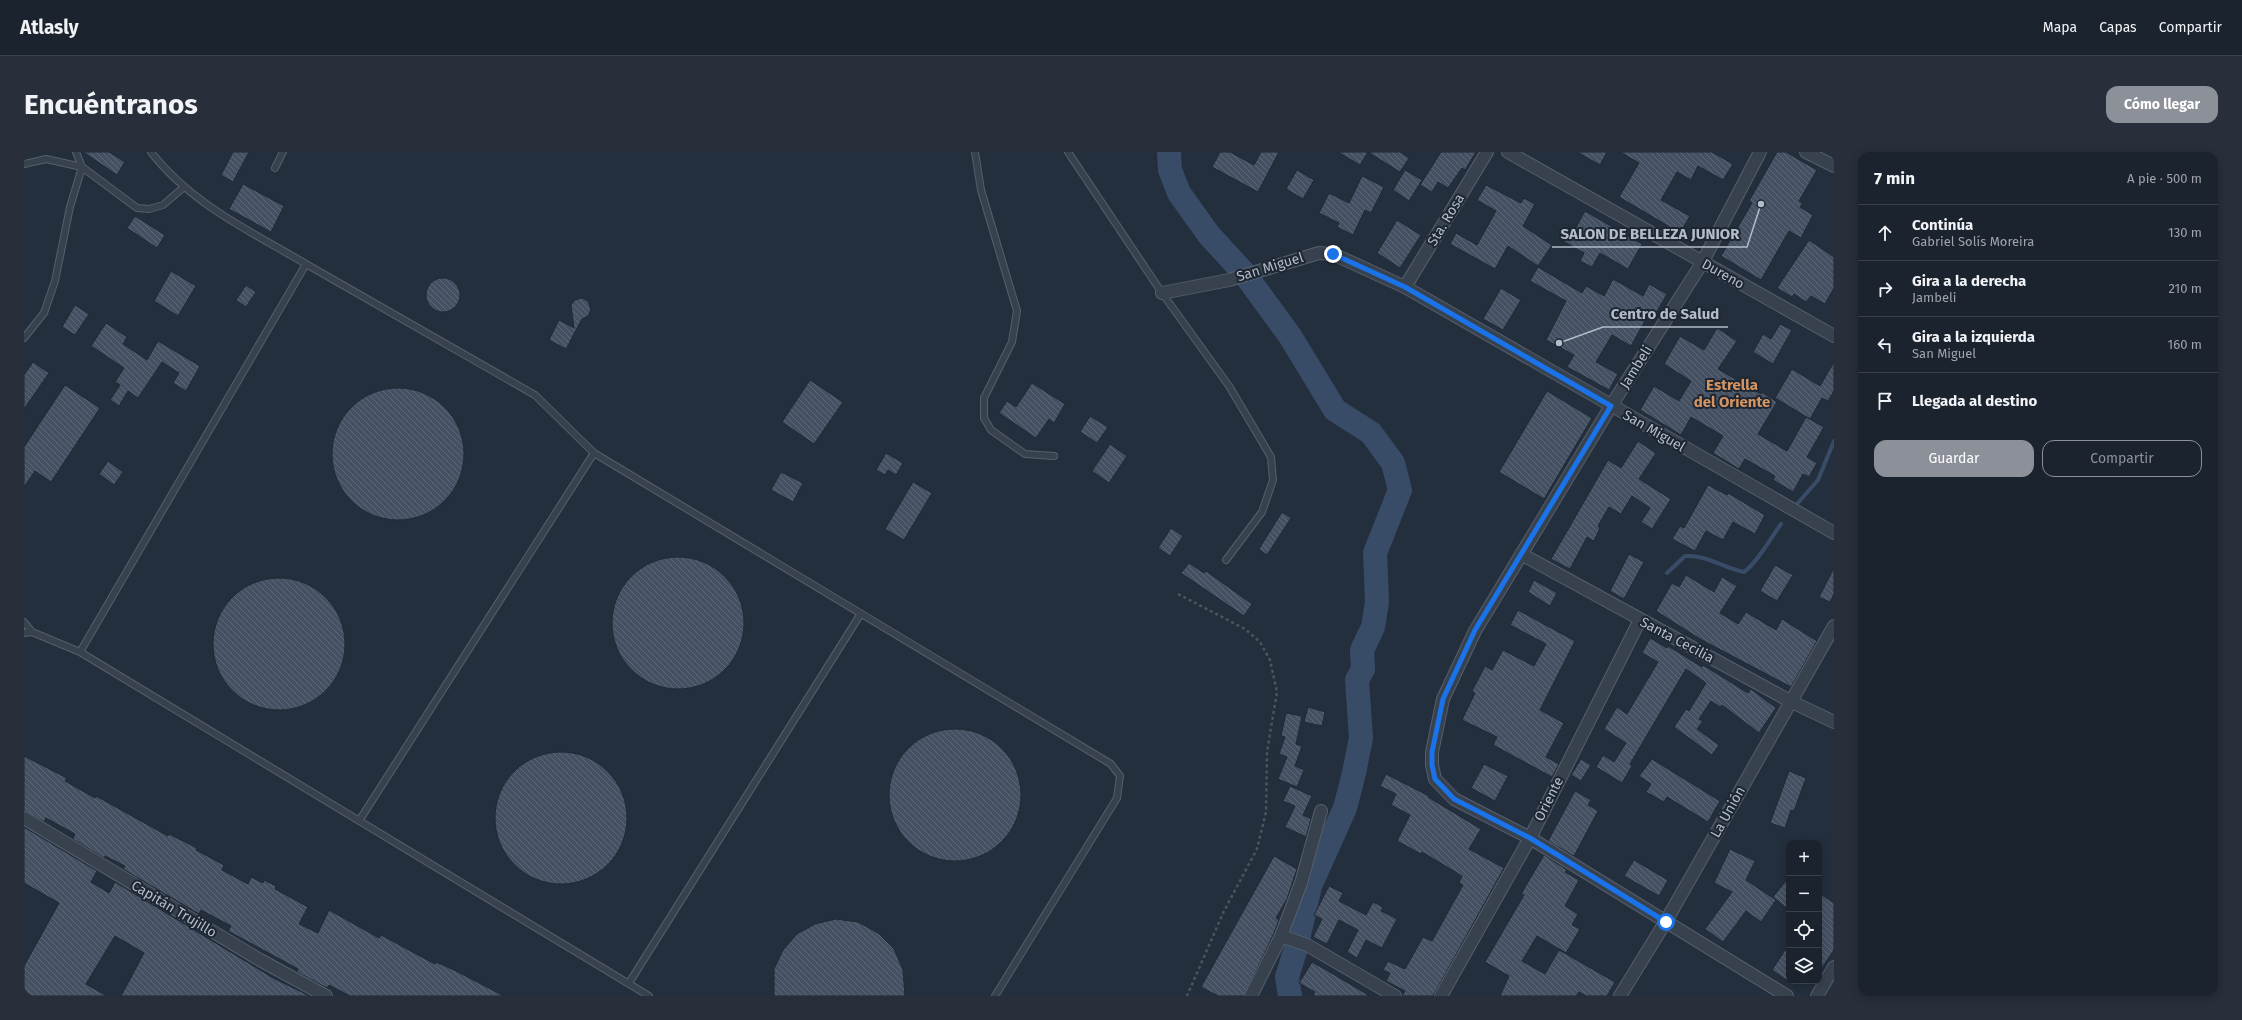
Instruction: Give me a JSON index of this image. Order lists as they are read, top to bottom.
{
  "streets": {
    "street": [
      "Sta. Rosa",
      "San Miguel",
      "Dureno",
      "Jambeli",
      "Santa Cecilia",
      "Oriente",
      "La Unión",
      "Capitán Trujillo"
    ]
  },
  "crossings": [
    ["Sta. Rosa", "San Miguel"],
    ["San Miguel", "Jambeli"],
    ["Dureno", "Jambeli"],
    ["Jambeli", "Santa Cecilia"],
    ["Jambeli", "Oriente"],
    ["Santa Cecilia", "Oriente"],
    ["Santa Cecilia", "La Unión"]
  ],
  "districts": ["Estrella del Oriente"],
  "places": ["SALON DE BELLEZA JUNIOR", "Centro de Salud"],
  "page": {
    "header": "Atlasly",
    "nav": ["Mapa", "Capas", "Compartir"],
    "buttons": [
      "Cómo llegar",
      ["Guardar", "Compartir"]
    ],
    "title": "Encuéntranos",
    "heading": ["7 min", "A pie · 500 m"],
    "list": [
      ["Continúa", "Gabriel Solís Moreira", "130 m"],
      ["Gira a la derecha", "Jambeli", "210 m"],
      ["Gira a la izquierda", "San Miguel", "160 m"],
      "Llegada al destino"
    ],
    "map_buttons": ["+", "−"]
  }
}
